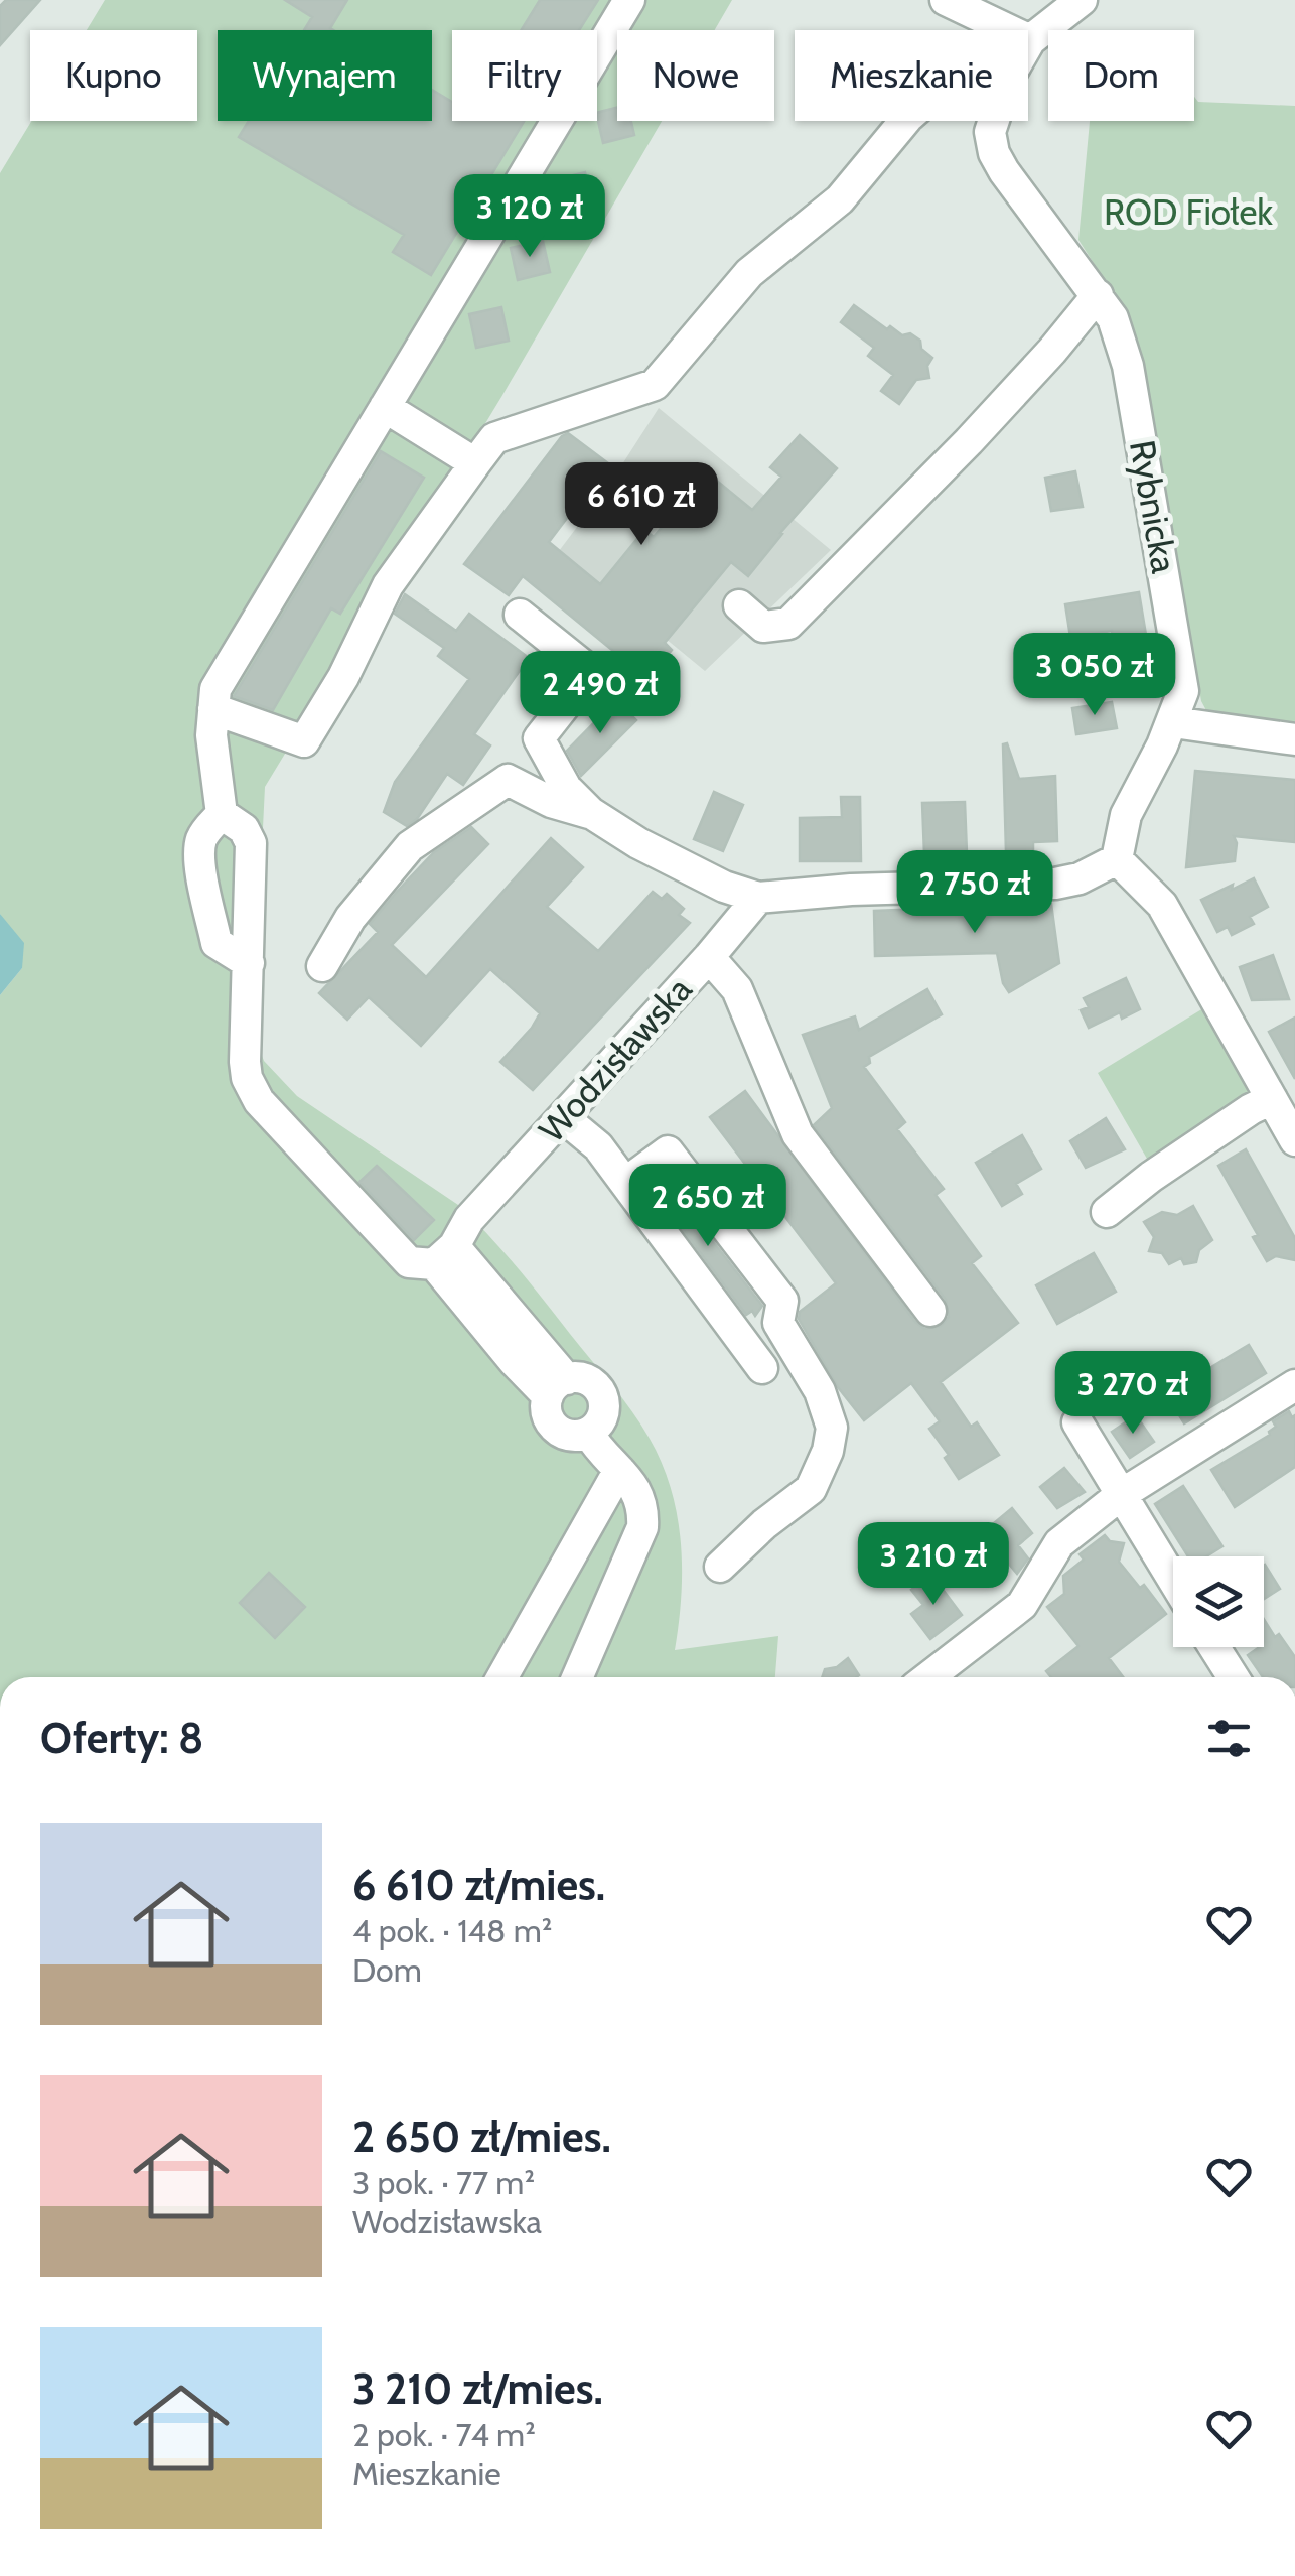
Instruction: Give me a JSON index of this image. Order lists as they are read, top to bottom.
{
  "streets": {
    "street": ["Rybnicka", "Wodzisławska"]
  },
  "parks": ["ROD Fiołek"],
  "page": {
    "chip": [
      "Kupno",
      "Wynajem",
      "Filtry",
      "Nowe",
      "Mieszkanie",
      "Dom"
    ],
    "price": [
      "3 120 zł",
      "6 610 zł",
      "3 050 zł",
      "2 490 zł",
      "2 750 zł",
      "2 650 zł",
      "3 270 zł",
      "3 210 zł"
    ],
    "heading": "Oferty: 8",
    "list": [
      {
        "name": "6 610 zł/mies.",
        "note": "4 pok. · 148 m² · Dom"
      },
      {
        "name": "2 650 zł/mies.",
        "note": "3 pok. · 77 m² · Wodzisławska"
      },
      {
        "name": "3 210 zł/mies.",
        "note": "2 pok. · 74 m² · Mieszkanie"
      }
    ]
  }
}
